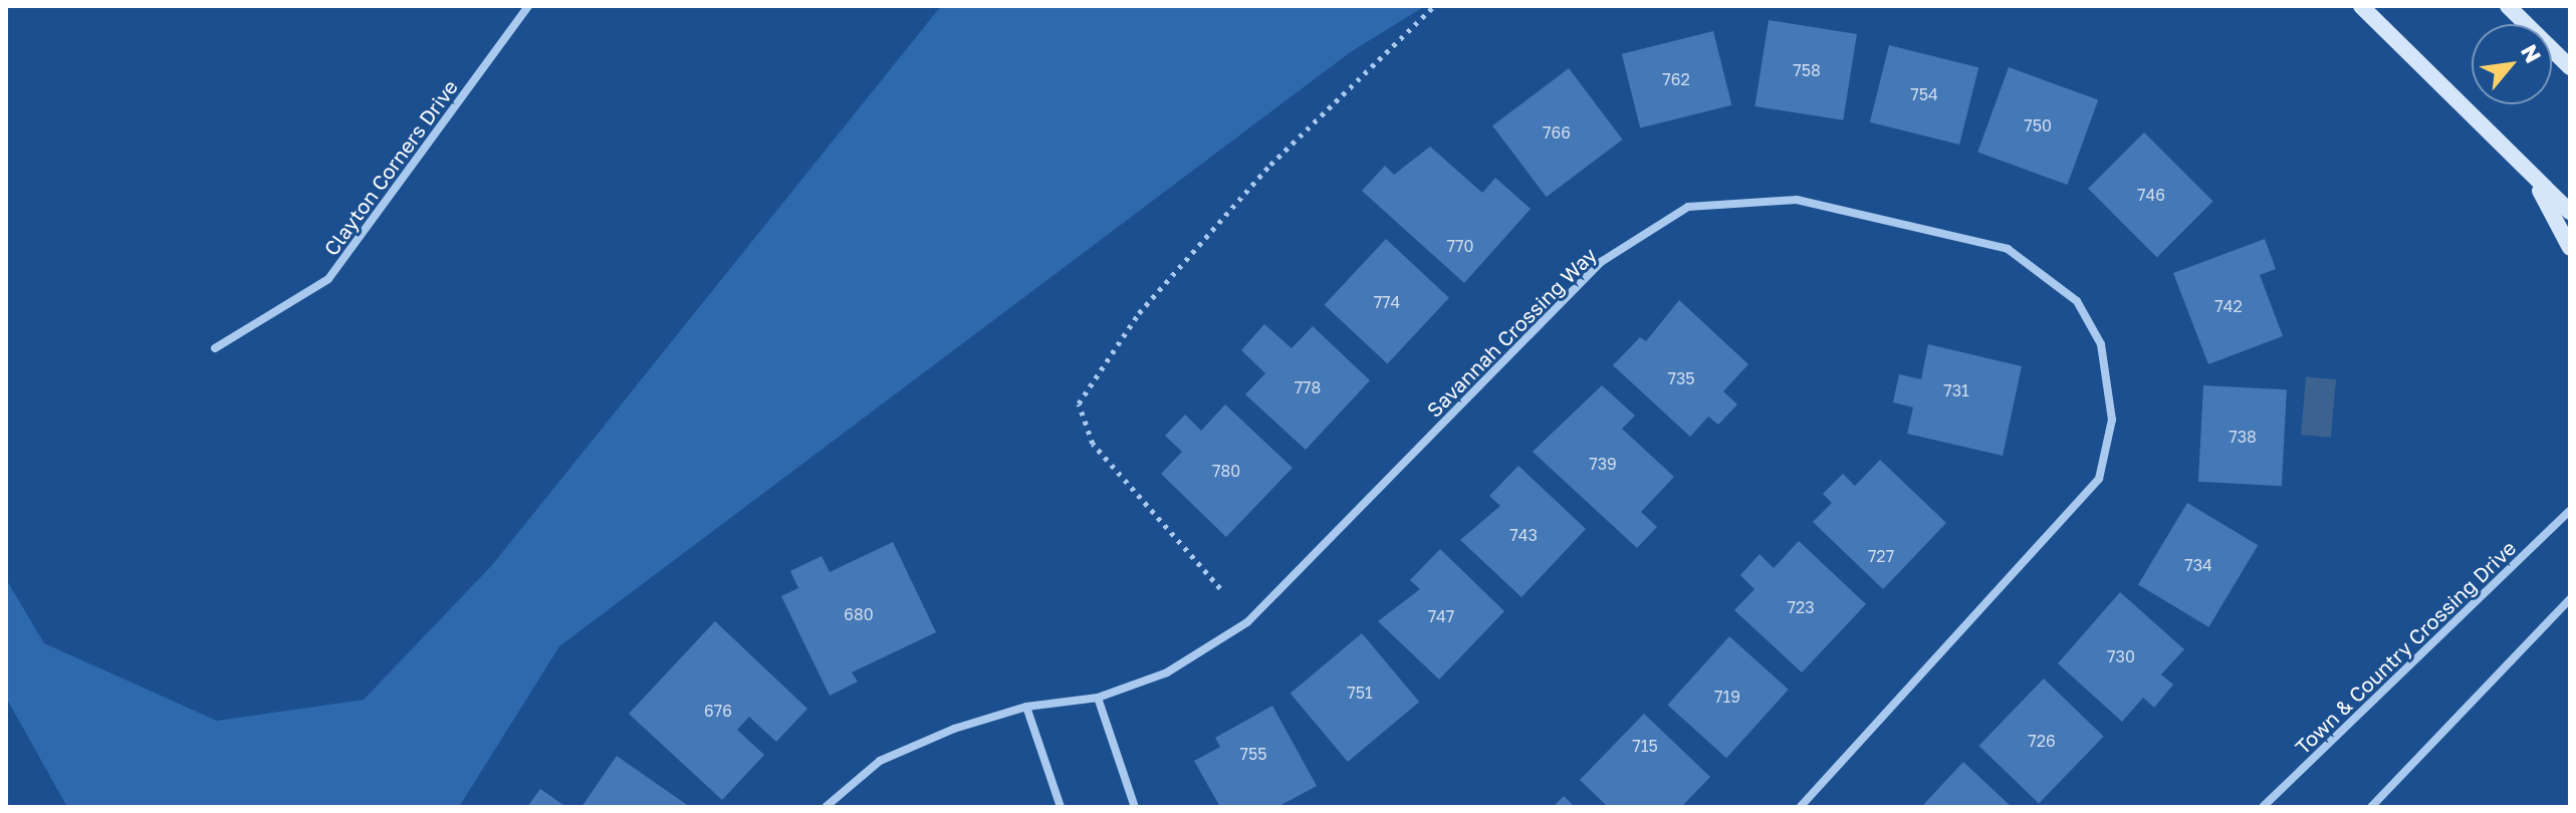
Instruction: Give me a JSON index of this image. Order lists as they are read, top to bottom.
{
  "streets": {
    "street": ["Clayton Corners Drive", "Savannah Crossing Way", "Town & Country Crossing Drive"]
  },
  "house_numbers": [
    "758",
    "762",
    "754",
    "750",
    "766",
    "746",
    "770",
    "774",
    "742",
    "735",
    "778",
    "731",
    "738",
    "739",
    "780",
    "743",
    "727",
    "734",
    "723",
    "680",
    "747",
    "730",
    "751",
    "719",
    "676",
    "726",
    "715",
    "755"
  ],
  "north": "top right"
}
